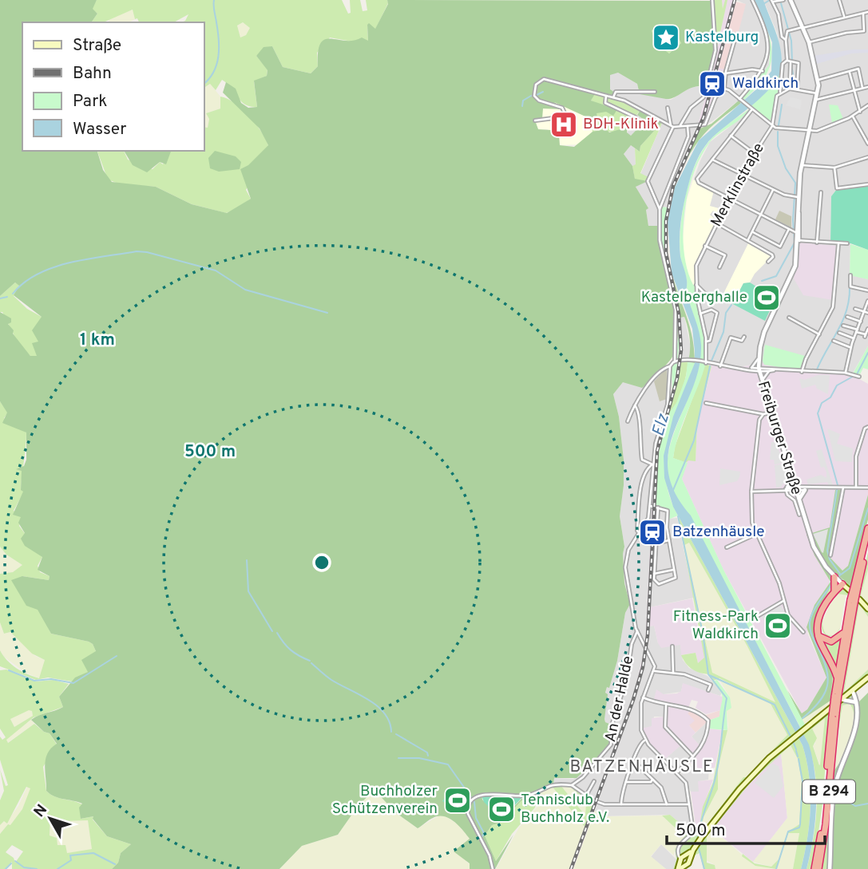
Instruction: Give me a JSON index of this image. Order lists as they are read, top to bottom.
{
  "streets": {
    "highway": ["B 294"],
    "main road": ["Freiburger Straße"],
    "street": ["Merklinstraße", "An der Halde"]
  },
  "districts": ["BATZENHÄUSLE"],
  "water": ["Elz"],
  "places": {
    "place": ["Kastelburg"],
    "station": ["Waldkirch", "Batzenhäusle"],
    "hospital": ["BDH-Klinik"],
    "sports": [
      "Kastelberghalle",
      "Fitness-Park Waldkirch",
      "Buchholzer Schützenverein",
      "Tennisclub Buchholz e.V."
    ]
  },
  "legend": [
    "Straße",
    "Bahn",
    "Park",
    "Wasser"
  ],
  "scale_bar": "500 m",
  "north": "top left",
  "rings": ["1 km", "500 m"]
}
